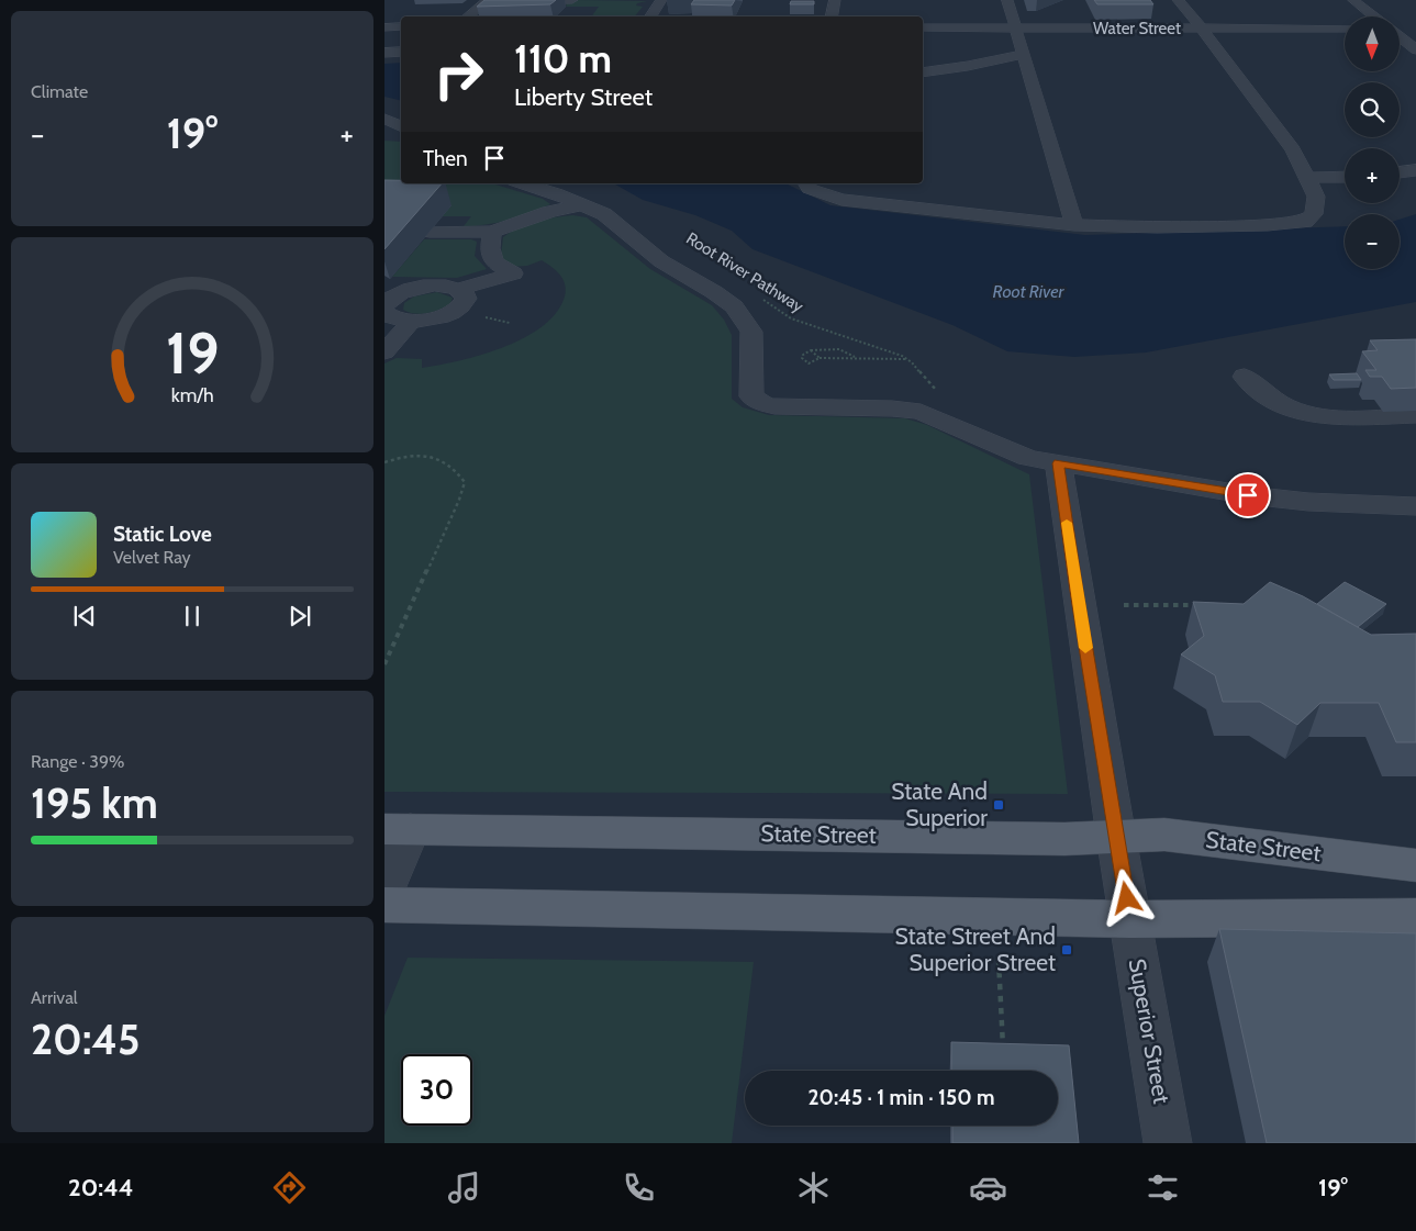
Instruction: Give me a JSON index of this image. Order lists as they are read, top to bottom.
{
  "streets": {
    "main road": ["State Street"],
    "street": ["Water Street", "Superior Street"],
    "path": ["Root River Pathway"]
  },
  "crossings": [
    ["State Street", "Superior Street"]
  ],
  "water": ["Root River"],
  "places": {
    "transit": ["State And Superior", "State Street And Superior Street"]
  },
  "north": "bottom",
  "page": {
    "tile": [
      "Climate",
      ["Range · 39%", "195 km"],
      ["Arrival", "20:45"]
    ],
    "map_buttons": ["+", "−"],
    "turn": ["110 m", "Liberty Street"],
    "heat": ["−", "19°", "+"],
    "then": "Then",
    "song": ["Static Love", "Velvet Ray"],
    "limit": "30",
    "trip": "20:45 · 1 min · 150 m",
    "tabs": ["20:44", "19°"],
    "gauge": ["19", "km/h"]
  }
}
